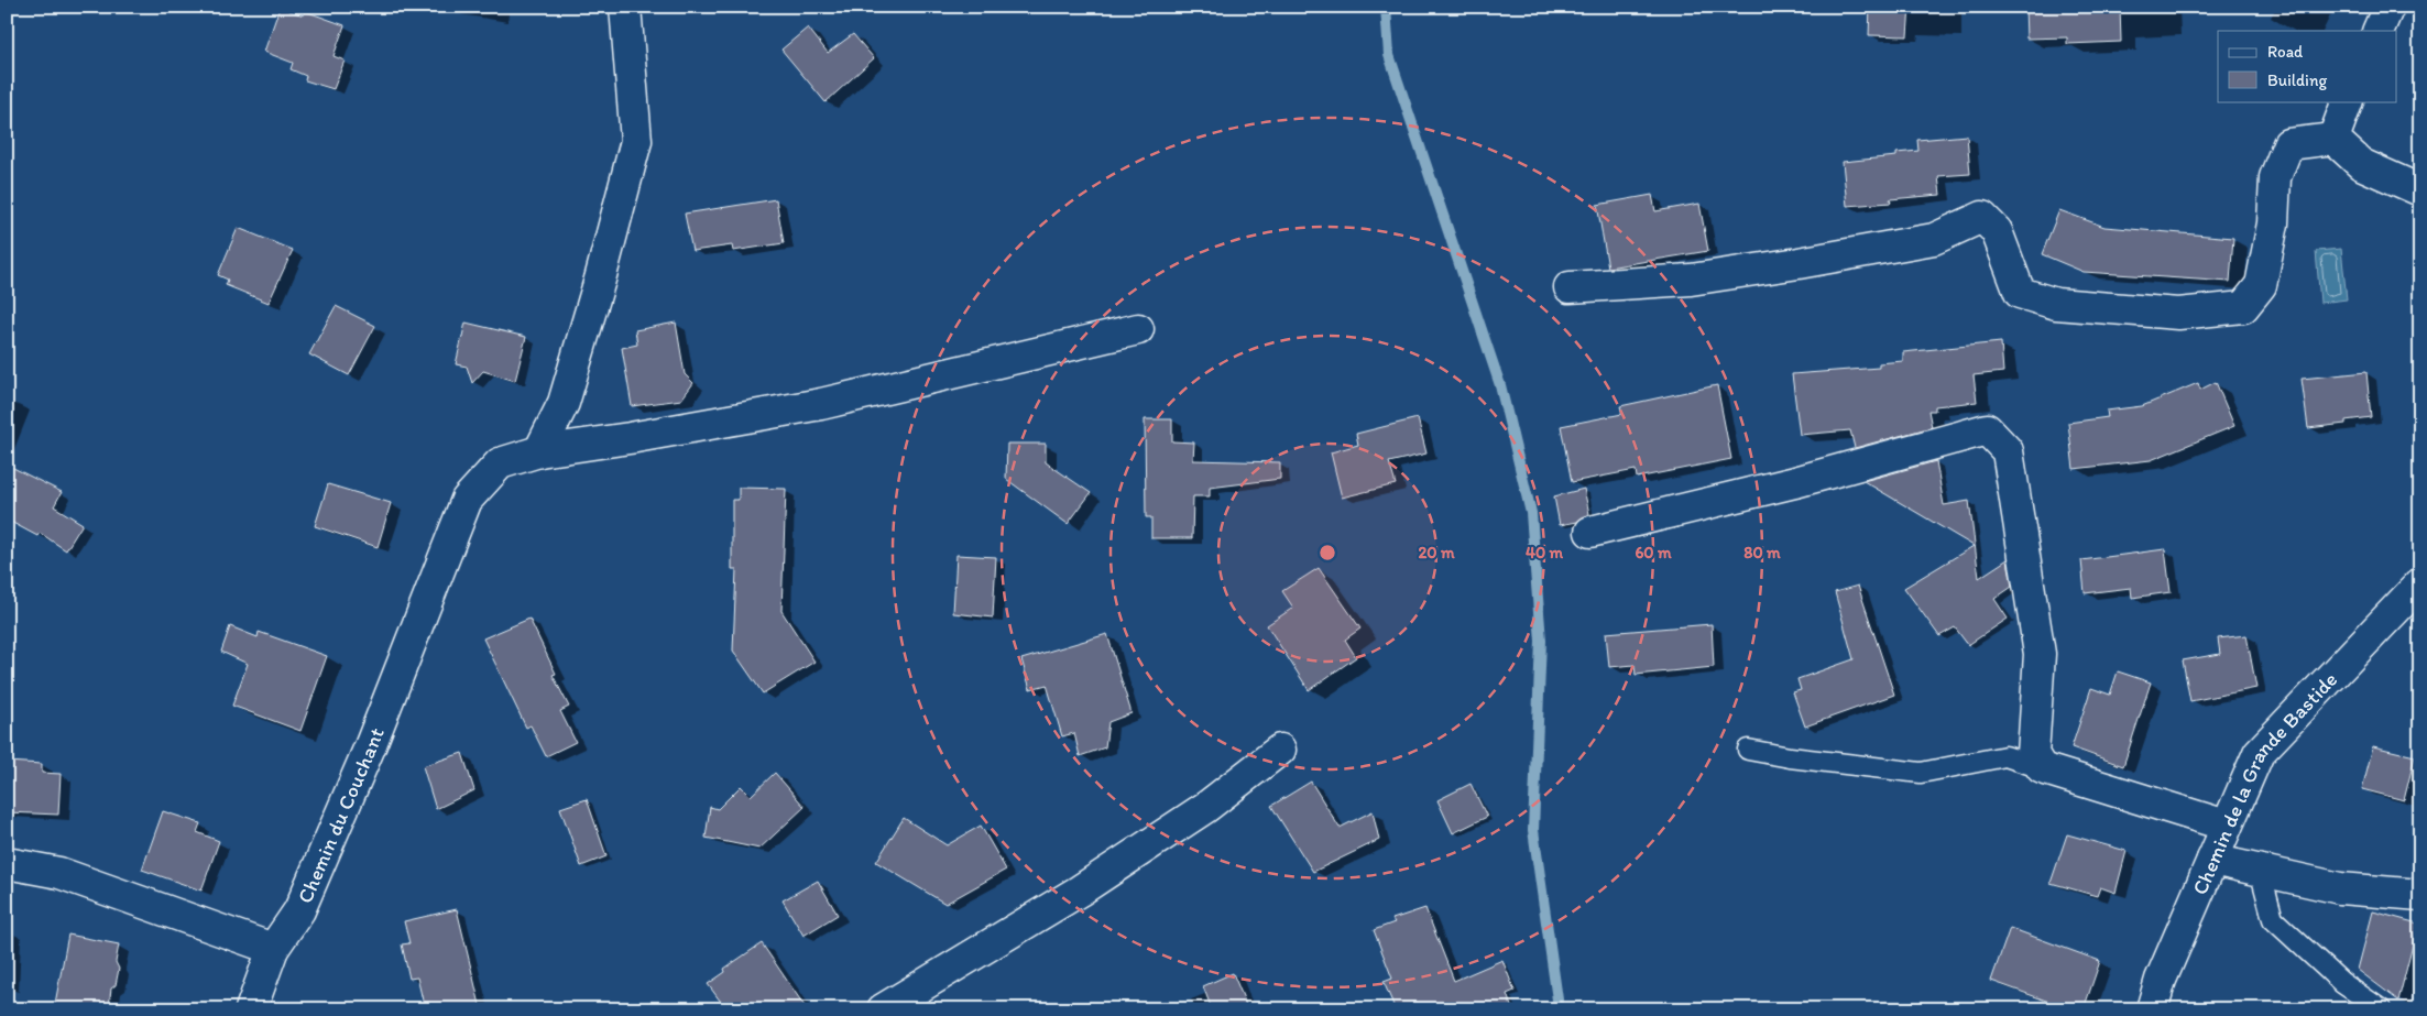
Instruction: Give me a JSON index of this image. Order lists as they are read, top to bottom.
{
  "streets": {
    "street": ["Chemin de la Grande Bastide", "Chemin du Couchant"]
  },
  "legend": ["Road", "Building"],
  "rings": [
    "20 m",
    "40 m",
    "60 m",
    "80 m"
  ]
}
